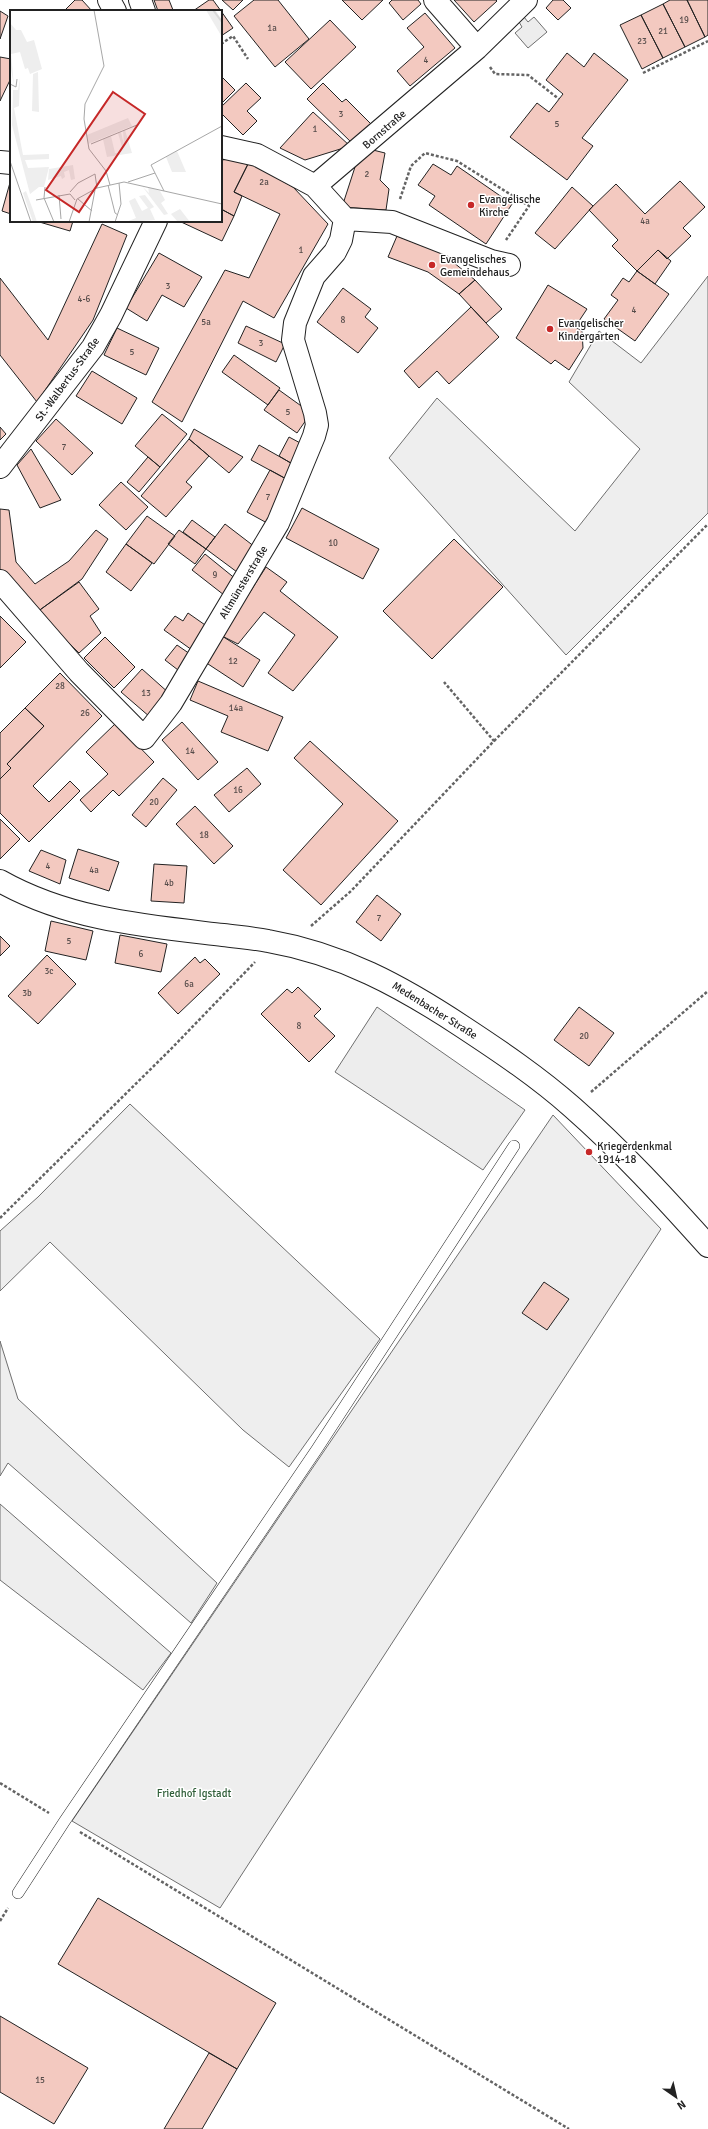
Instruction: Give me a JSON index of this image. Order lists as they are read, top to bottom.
{
  "streets": {
    "street": [
      "Bornstraße",
      "St.-Walbertus-Straße",
      "Altmünsterstraße",
      "Medenbacher Straße"
    ]
  },
  "parks": ["Friedhof Igstadt"],
  "places": [
    "Evangelische Kirche",
    "Evangelisches Gemeindehaus",
    "Evangelischer Kindergarten",
    "Kriegerdenkmal 1914-18"
  ],
  "house_numbers": [
    "19",
    "1a",
    "21",
    "23",
    "4",
    "3",
    "5",
    "1",
    "2",
    "2a",
    "4a",
    "1",
    "3",
    "4-6",
    "4",
    "8",
    "5a",
    "3",
    "5",
    "5",
    "7",
    "7",
    "10",
    "9",
    "12",
    "28",
    "13",
    "14a",
    "26",
    "14",
    "16",
    "20",
    "18",
    "4",
    "4a",
    "4b",
    "7",
    "5",
    "6",
    "3c",
    "6a",
    "3b",
    "8",
    "20",
    "15"
  ],
  "north": "bottom right"
}
